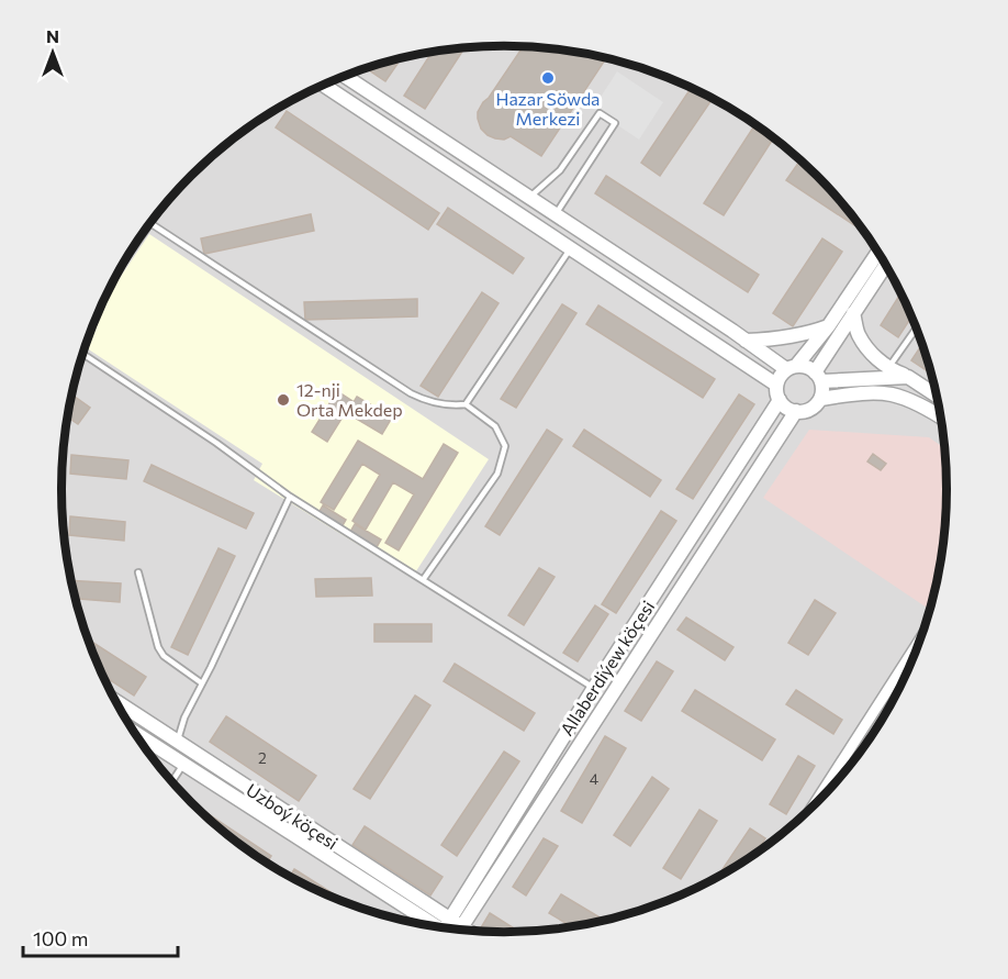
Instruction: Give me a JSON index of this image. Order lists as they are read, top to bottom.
{
  "streets": {
    "street": ["Allaberdiýew köçesi", "Uzboý köçesi"]
  },
  "places": ["Hazar Söwda Merkezi", "12-nji Orta Mekdep"],
  "house_numbers": ["2", "4"],
  "scale_bar": "100 m",
  "north": "top"
}
